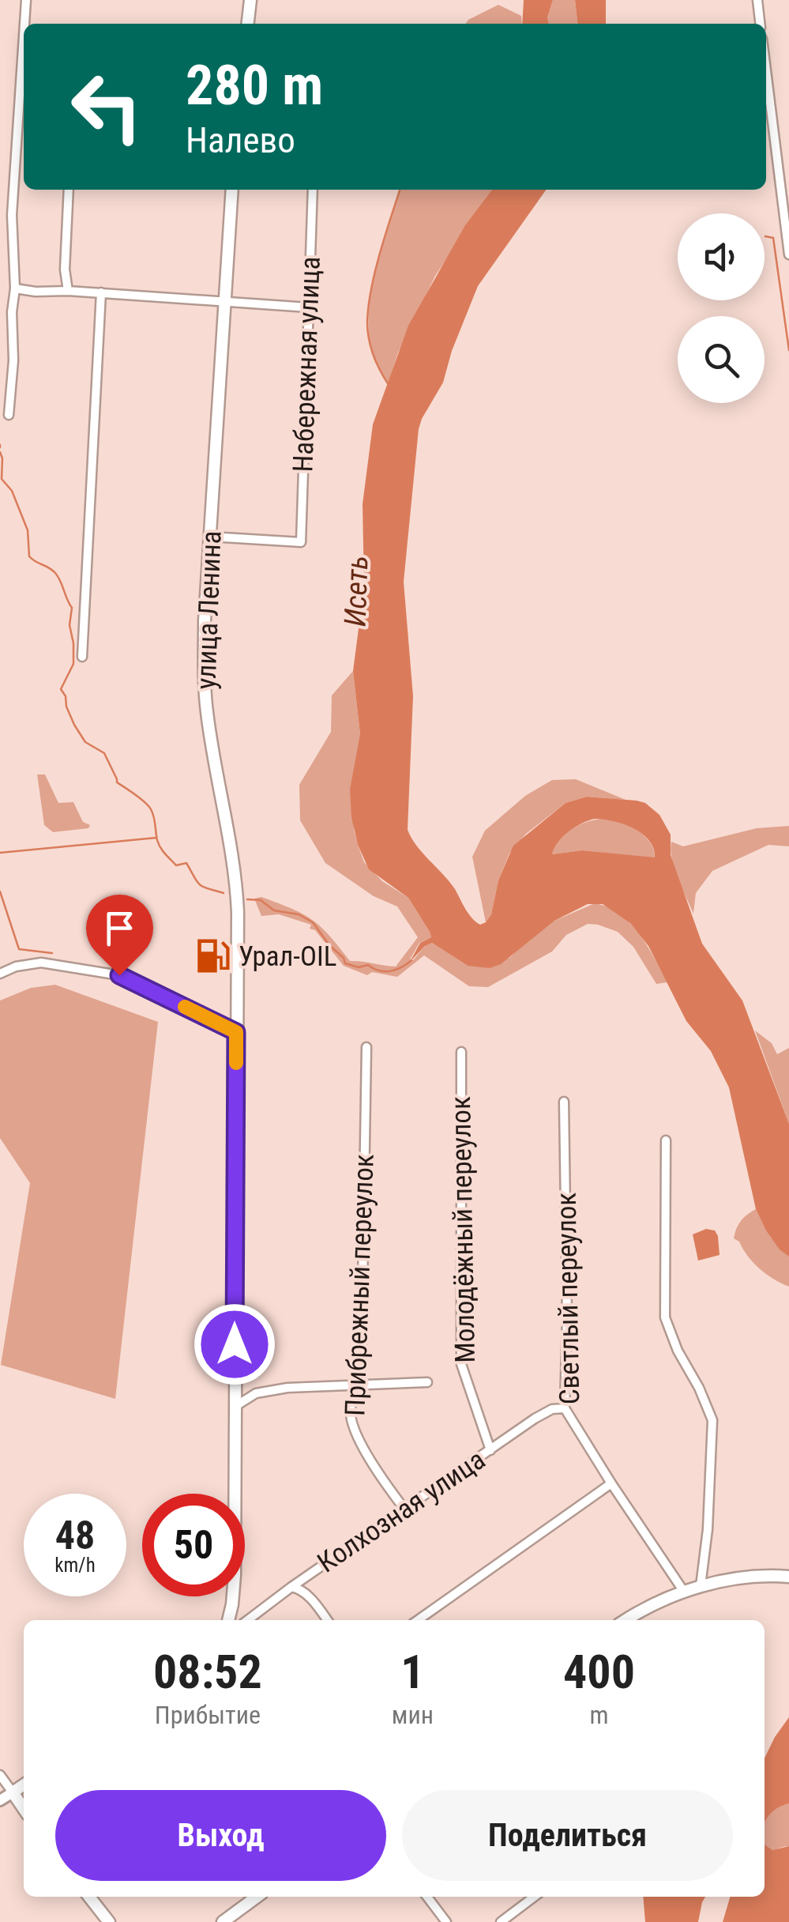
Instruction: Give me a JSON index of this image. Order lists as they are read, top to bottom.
{
  "streets": {
    "main road": ["улица Ленина"],
    "street": [
      "Набережная улица",
      "Молодёжный переулок",
      "Прибрежный переулок",
      "Светлый переулок",
      "Колхозная улица"
    ]
  },
  "crossings": [
    ["Набережная улица", "улица Ленина"],
    ["Молодёжный переулок", "Колхозная улица"],
    ["Прибрежный переулок", "Колхозная улица"],
    ["Светлый переулок", "Колхозная улица"]
  ],
  "water": ["Исеть"],
  "places": {
    "fuel station": ["Урал-OIL"]
  },
  "page": {
    "turn": ["280 m", "Налево"],
    "speed": "48 km/h",
    "limit": "50",
    "eta": [
      "08:52",
      "Прибытие",
      "1",
      "мин",
      "400",
      "m"
    ],
    "buttons": ["Выход", "Поделиться"]
  }
}
